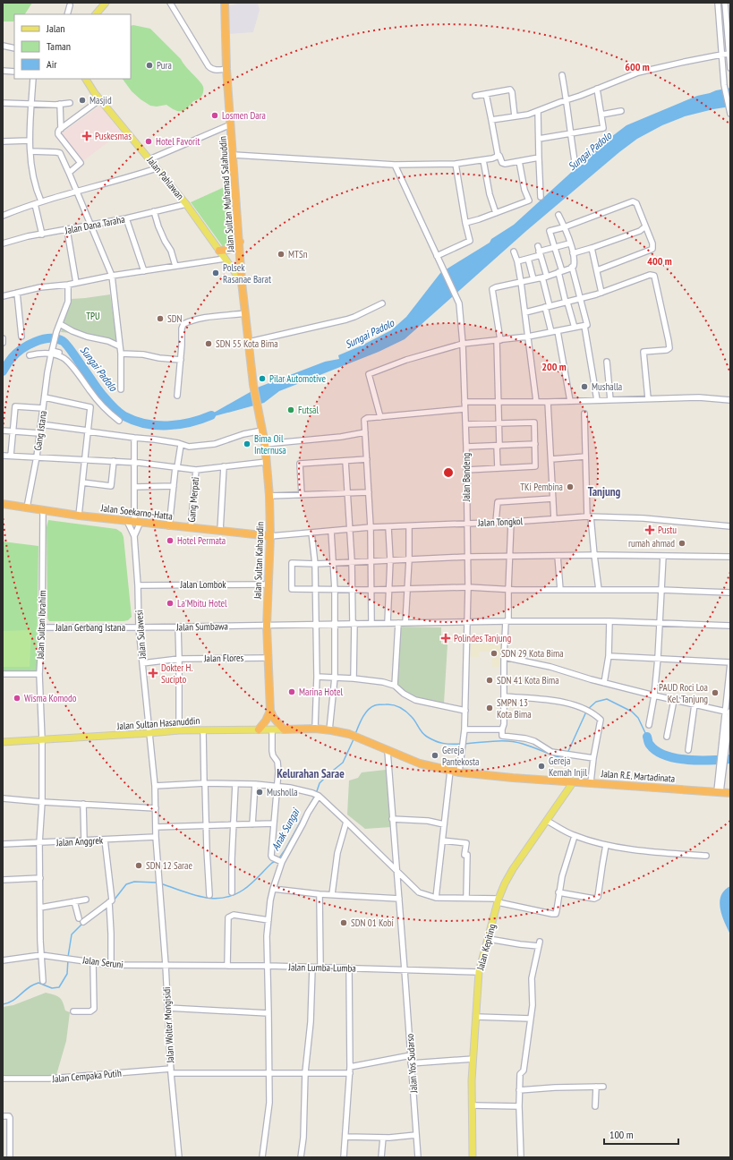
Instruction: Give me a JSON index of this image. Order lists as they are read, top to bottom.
{
  "streets": {
    "highway": [
      "Jalan Sultan Muhamad Salahuddin",
      "Jalan Soekarno-Hatta",
      "Jalan Sultan Kaharudin",
      "Jalan Sultan Hasanuddin",
      "Jalan R.E. Martadinata"
    ],
    "main road": ["Jalan Pahlawan", "Jalan Kepiting"],
    "street": [
      "Jalan Dana Taraha",
      "Gang Istana",
      "Jalan Bandeng",
      "Gang Merpati",
      "Jalan Tongkol",
      "Jalan Lombok",
      "Jalan Sultan Ibrahim",
      "Jalan Sumbawa",
      "Jalan Gerbang Istana",
      "Jalan Sulawesi",
      "Jalan Flores",
      "Jalan Anggrek",
      "Jalan Seruni",
      "Jalan Lumba-Lumba",
      "Jalan Wolter Mongisidi",
      "Jalan Yos Sudarso",
      "Jalan Cempaka Putih"
    ]
  },
  "crossings": [
    ["Jalan Pahlawan", "Jalan Sultan Muhamad Salahuddin"],
    ["Jalan Pahlawan", "Jalan Dana Taraha"],
    ["Jalan Sultan Muhamad Salahuddin", "Jalan Sultan Kaharudin"],
    ["Gang Istana", "Jalan Soekarno-Hatta"],
    ["Jalan Bandeng", "Jalan Tongkol"],
    ["Jalan Bandeng", "Jalan Sumbawa"],
    ["Jalan Bandeng", "Jalan R.E. Martadinata"],
    ["Gang Merpati", "Jalan Soekarno-Hatta"],
    ["Jalan Soekarno-Hatta", "Jalan Tongkol"],
    ["Jalan Soekarno-Hatta", "Jalan Sultan Kaharudin"],
    ["Jalan Soekarno-Hatta", "Jalan Sultan Ibrahim"],
    ["Jalan Soekarno-Hatta", "Jalan Sulawesi"],
    ["Jalan Tongkol", "Jalan Sultan Kaharudin"],
    ["Jalan Sultan Kaharudin", "Jalan Lombok"],
    ["Jalan Sultan Kaharudin", "Jalan Sumbawa"],
    ["Jalan Sultan Kaharudin", "Jalan Flores"],
    ["Jalan Lombok", "Jalan Sulawesi"],
    ["Jalan Sultan Ibrahim", "Jalan Gerbang Istana"],
    ["Jalan Sultan Ibrahim", "Jalan Sultan Hasanuddin"],
    ["Jalan Sultan Ibrahim", "Jalan Anggrek"],
    ["Jalan Sultan Ibrahim", "Jalan Seruni"],
    ["Jalan Sumbawa", "Jalan Gerbang Istana"],
    ["Jalan Sumbawa", "Jalan Sulawesi"],
    ["Jalan Gerbang Istana", "Jalan Sulawesi"],
    ["Jalan Sulawesi", "Jalan Flores"],
    ["Jalan Sulawesi", "Jalan Sultan Hasanuddin"],
    ["Jalan Sultan Hasanuddin", "Jalan R.E. Martadinata"],
    ["Jalan R.E. Martadinata", "Jalan Kepiting"],
    ["Jalan R.E. Martadinata", "Jalan Yos Sudarso"],
    ["Jalan Anggrek", "Jalan Wolter Mongisidi"],
    ["Jalan Kepiting", "Jalan Lumba-Lumba"],
    ["Jalan Seruni", "Jalan Lumba-Lumba"],
    ["Jalan Seruni", "Jalan Wolter Mongisidi"],
    ["Jalan Lumba-Lumba", "Jalan Wolter Mongisidi"],
    ["Jalan Lumba-Lumba", "Jalan Yos Sudarso"],
    ["Jalan Wolter Mongisidi", "Jalan Cempaka Putih"]
  ],
  "districts": ["Tanjung", "Kelurahan Sarae"],
  "water": ["Sungai Padolo", "Anak Sungai"],
  "parks": ["TPU"],
  "places": {
    "other": [
      "Pura",
      "Masjid",
      "Losmen Dara",
      "Hotel Favorit",
      "MTSn",
      "Polsek Rasanae Barat",
      "SDN",
      "SDN 55 Kota Bima",
      "Pilar Automotive",
      "Mushalla",
      "Futsal",
      "Bima Oil Internusa",
      "TKi Pembina",
      "Hotel Permata",
      "rumah ahmad",
      "La'Mbitu Hotel",
      "SDN 29 Kota Bima",
      "SDN 41 Kota Bima",
      "Marina Hotel",
      "PAUD Roci Loa Kel. Tanjung",
      "Wisma Komodo",
      "SMPN 13 Kota Bima",
      "Gereja Pantekosta",
      "Gereja Kemah Injil",
      "Musholla",
      "SDN 12 Sarae",
      "SDN 01 Kobi"
    ],
    "health": [
      "Puskesmas",
      "Pustu",
      "Polindes Tanjung",
      "Dokter H. Sucipto"
    ]
  },
  "legend": ["Jalan", "Taman", "Air"],
  "scale_bar": "100 m",
  "rings": ["600 m", "400 m", "200 m"]
}
